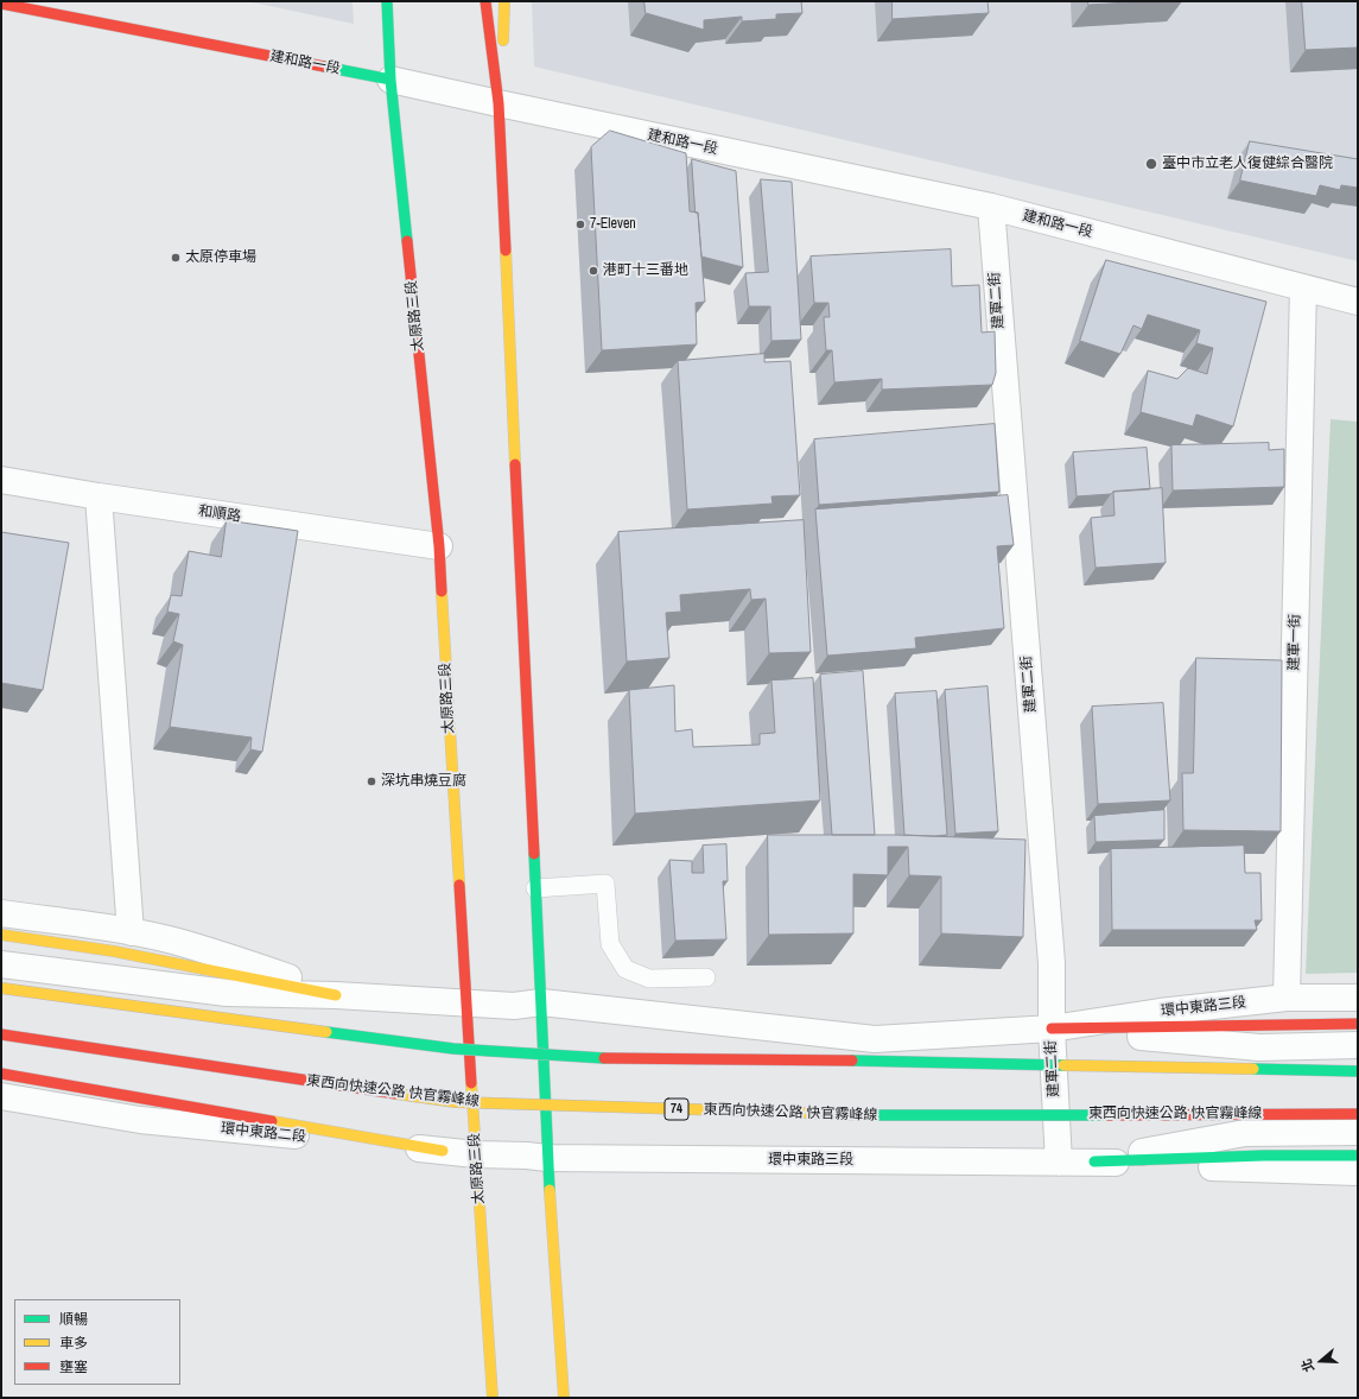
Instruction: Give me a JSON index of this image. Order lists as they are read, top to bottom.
{
  "streets": {
    "main road": [
      "建和路一段",
      "太原路三段",
      "東西向快速公路 快官霧峰線",
      "74"
    ],
    "street": [
      "建軍二街",
      "和順路",
      "建軍一街",
      "環中東路三段",
      "環中東路二段"
    ]
  },
  "crossings": [
    ["建和路一段", "建軍二街"],
    ["建和路一段", "太原路三段"],
    ["建和路一段", "建軍一街"],
    ["建軍二街", "環中東路三段"],
    ["太原路三段", "和順路"],
    ["太原路三段", "環中東路三段"],
    ["太原路三段", "環中東路二段"],
    ["建軍一街", "環中東路三段"],
    ["環中東路三段", "環中東路二段"]
  ],
  "places": [
    "臺中市立老人復健綜合醫院",
    "7-Eleven",
    "太原停車場",
    "港町十三番地",
    "深坑串燒豆腐"
  ],
  "legend": ["順暢", "車多", "壅塞"],
  "north": "left"
}
